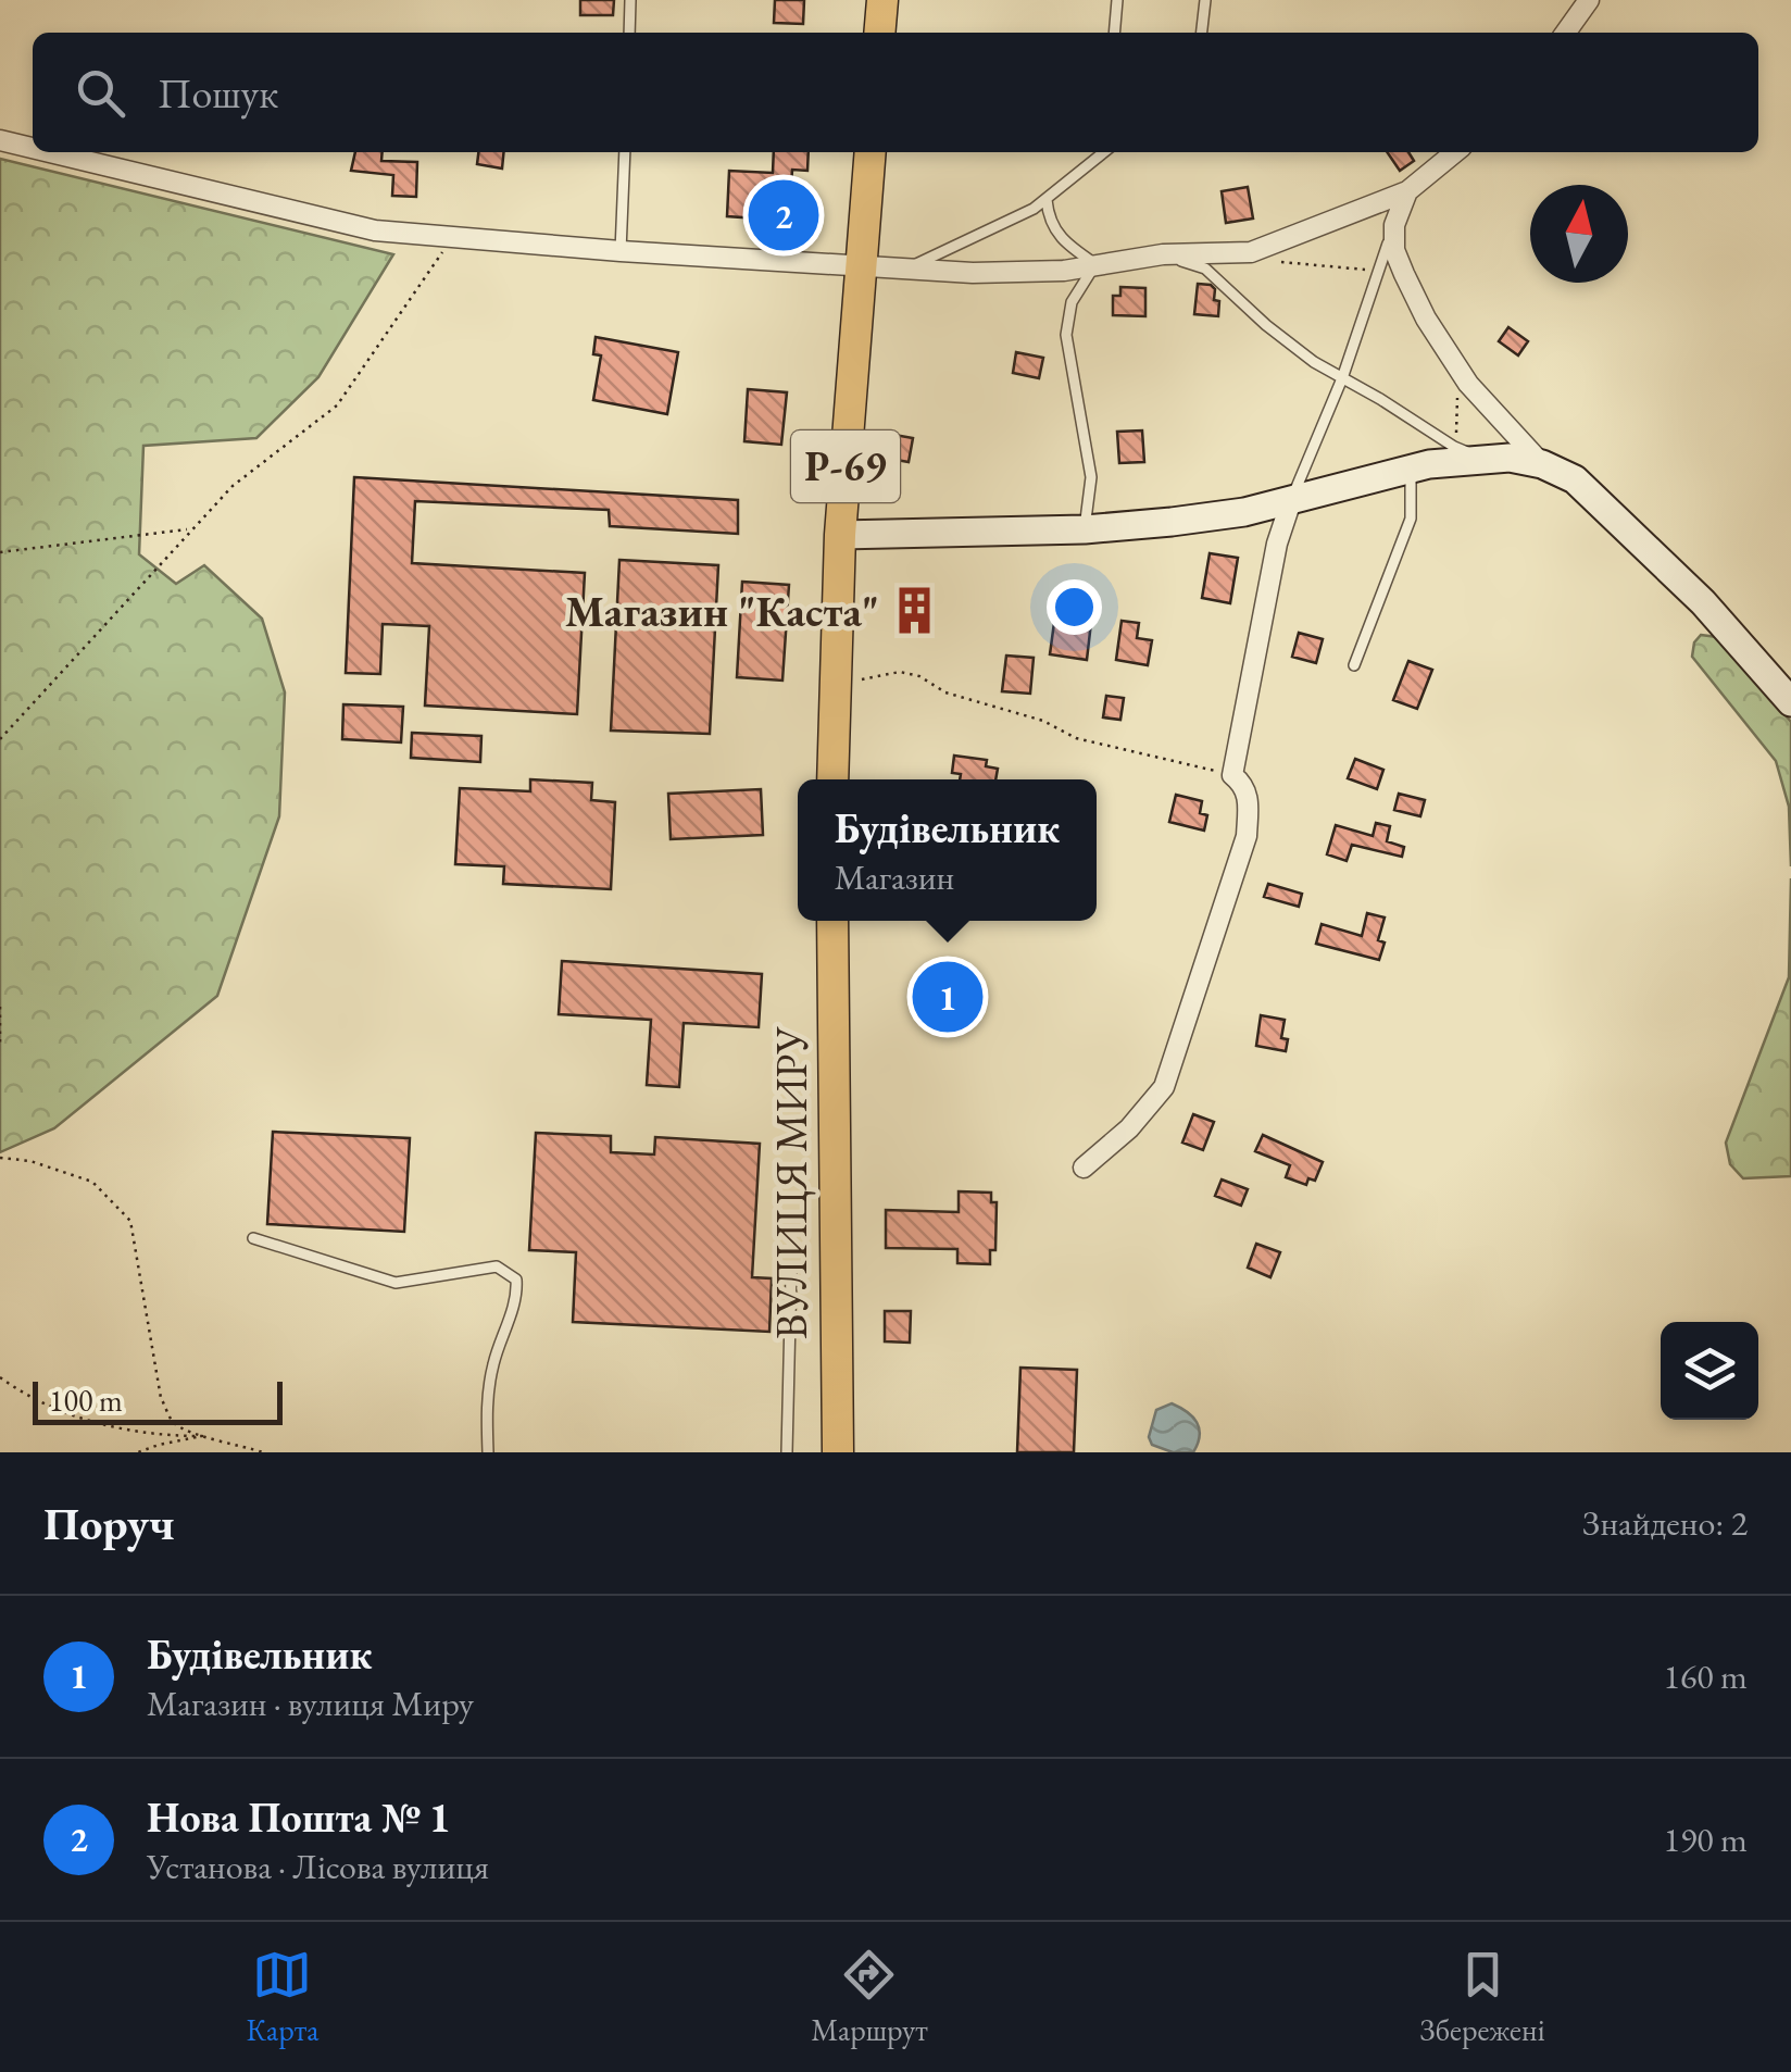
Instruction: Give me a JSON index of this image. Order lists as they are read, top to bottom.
{
  "streets": {
    "main road": ["Р-69", "ВУЛИЦЯ МИРУ"]
  },
  "places": {
    "building": ["Магазин \"Каста\""]
  },
  "scale_bar": "100 m",
  "north": "top",
  "page": {
    "search": "Пошук",
    "pins": ["2", "1"],
    "popup": ["Будівельник", "Магазин"],
    "scale": "100 m",
    "heading": ["Поруч", "Знайдено: 2"],
    "list": [
      {
        "mark": "1",
        "name": "Будівельник",
        "note": "Магазин · вулиця Миру",
        "value": "160 m"
      },
      {
        "mark": "2",
        "name": "Нова Пошта № 1",
        "note": "Установа · Лісова вулиця",
        "value": "190 m"
      }
    ],
    "nav": ["Карта", "Маршрут", "Збережені"]
  }
}
